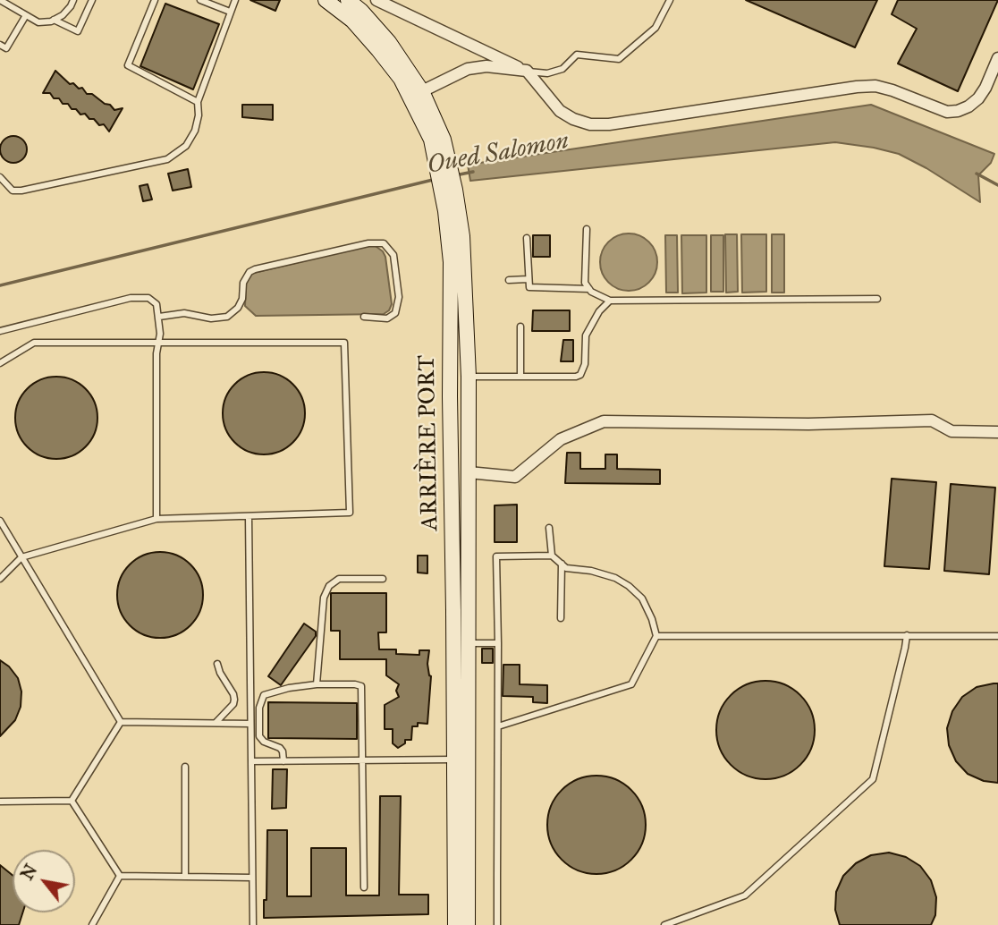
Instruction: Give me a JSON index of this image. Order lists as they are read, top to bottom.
{
  "streets": {
    "street": ["ARRIÈRE PORT"]
  },
  "water": ["Oued Salomon"],
  "north": "top left"
}
